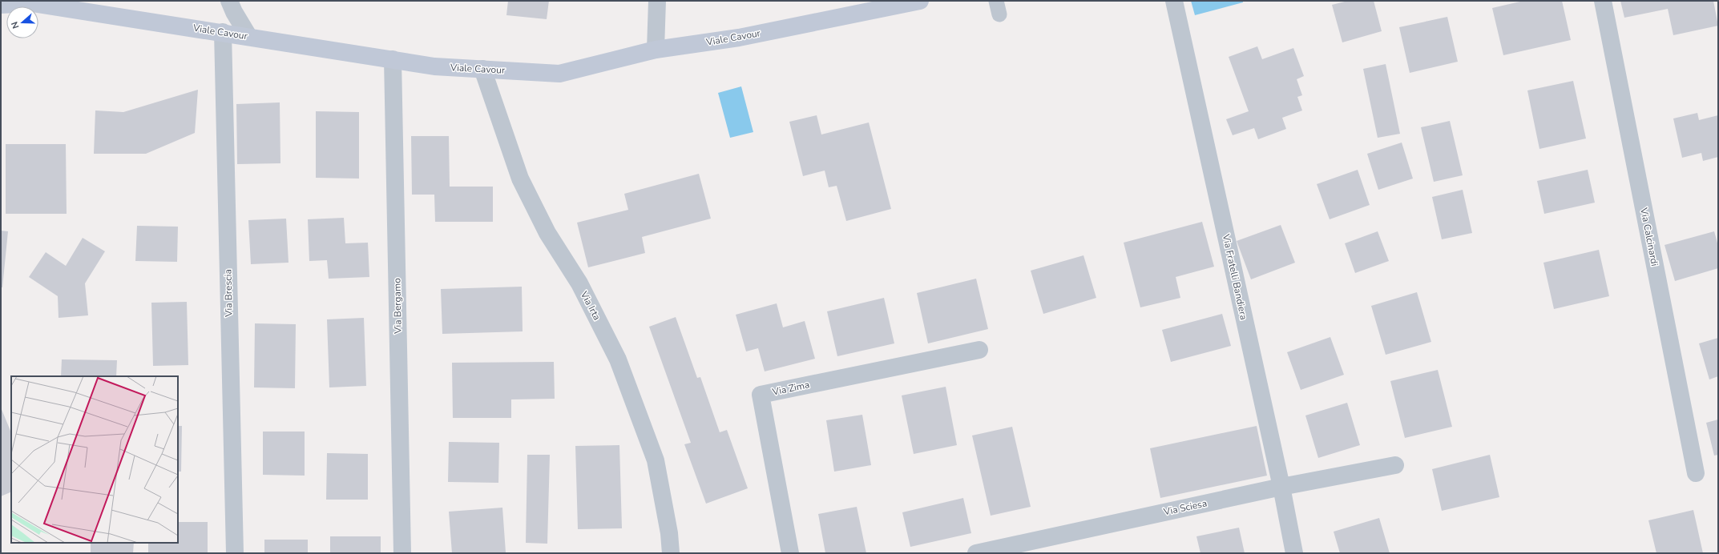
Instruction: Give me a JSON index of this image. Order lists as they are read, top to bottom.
{
  "streets": {
    "street": [
      "Viale Cavour",
      "Via Calcinardi",
      "Via Fratelli Bandiera",
      "Via Brescia",
      "Via Bergamo",
      "Via Irta",
      "Via Zima",
      "Via Sciesa"
    ]
  },
  "crossings": [
    ["Viale Cavour", "Via Brescia"],
    ["Viale Cavour", "Via Bergamo"],
    ["Viale Cavour", "Via Irta"],
    ["Via Fratelli Bandiera", "Via Sciesa"]
  ],
  "north": "left"
}
